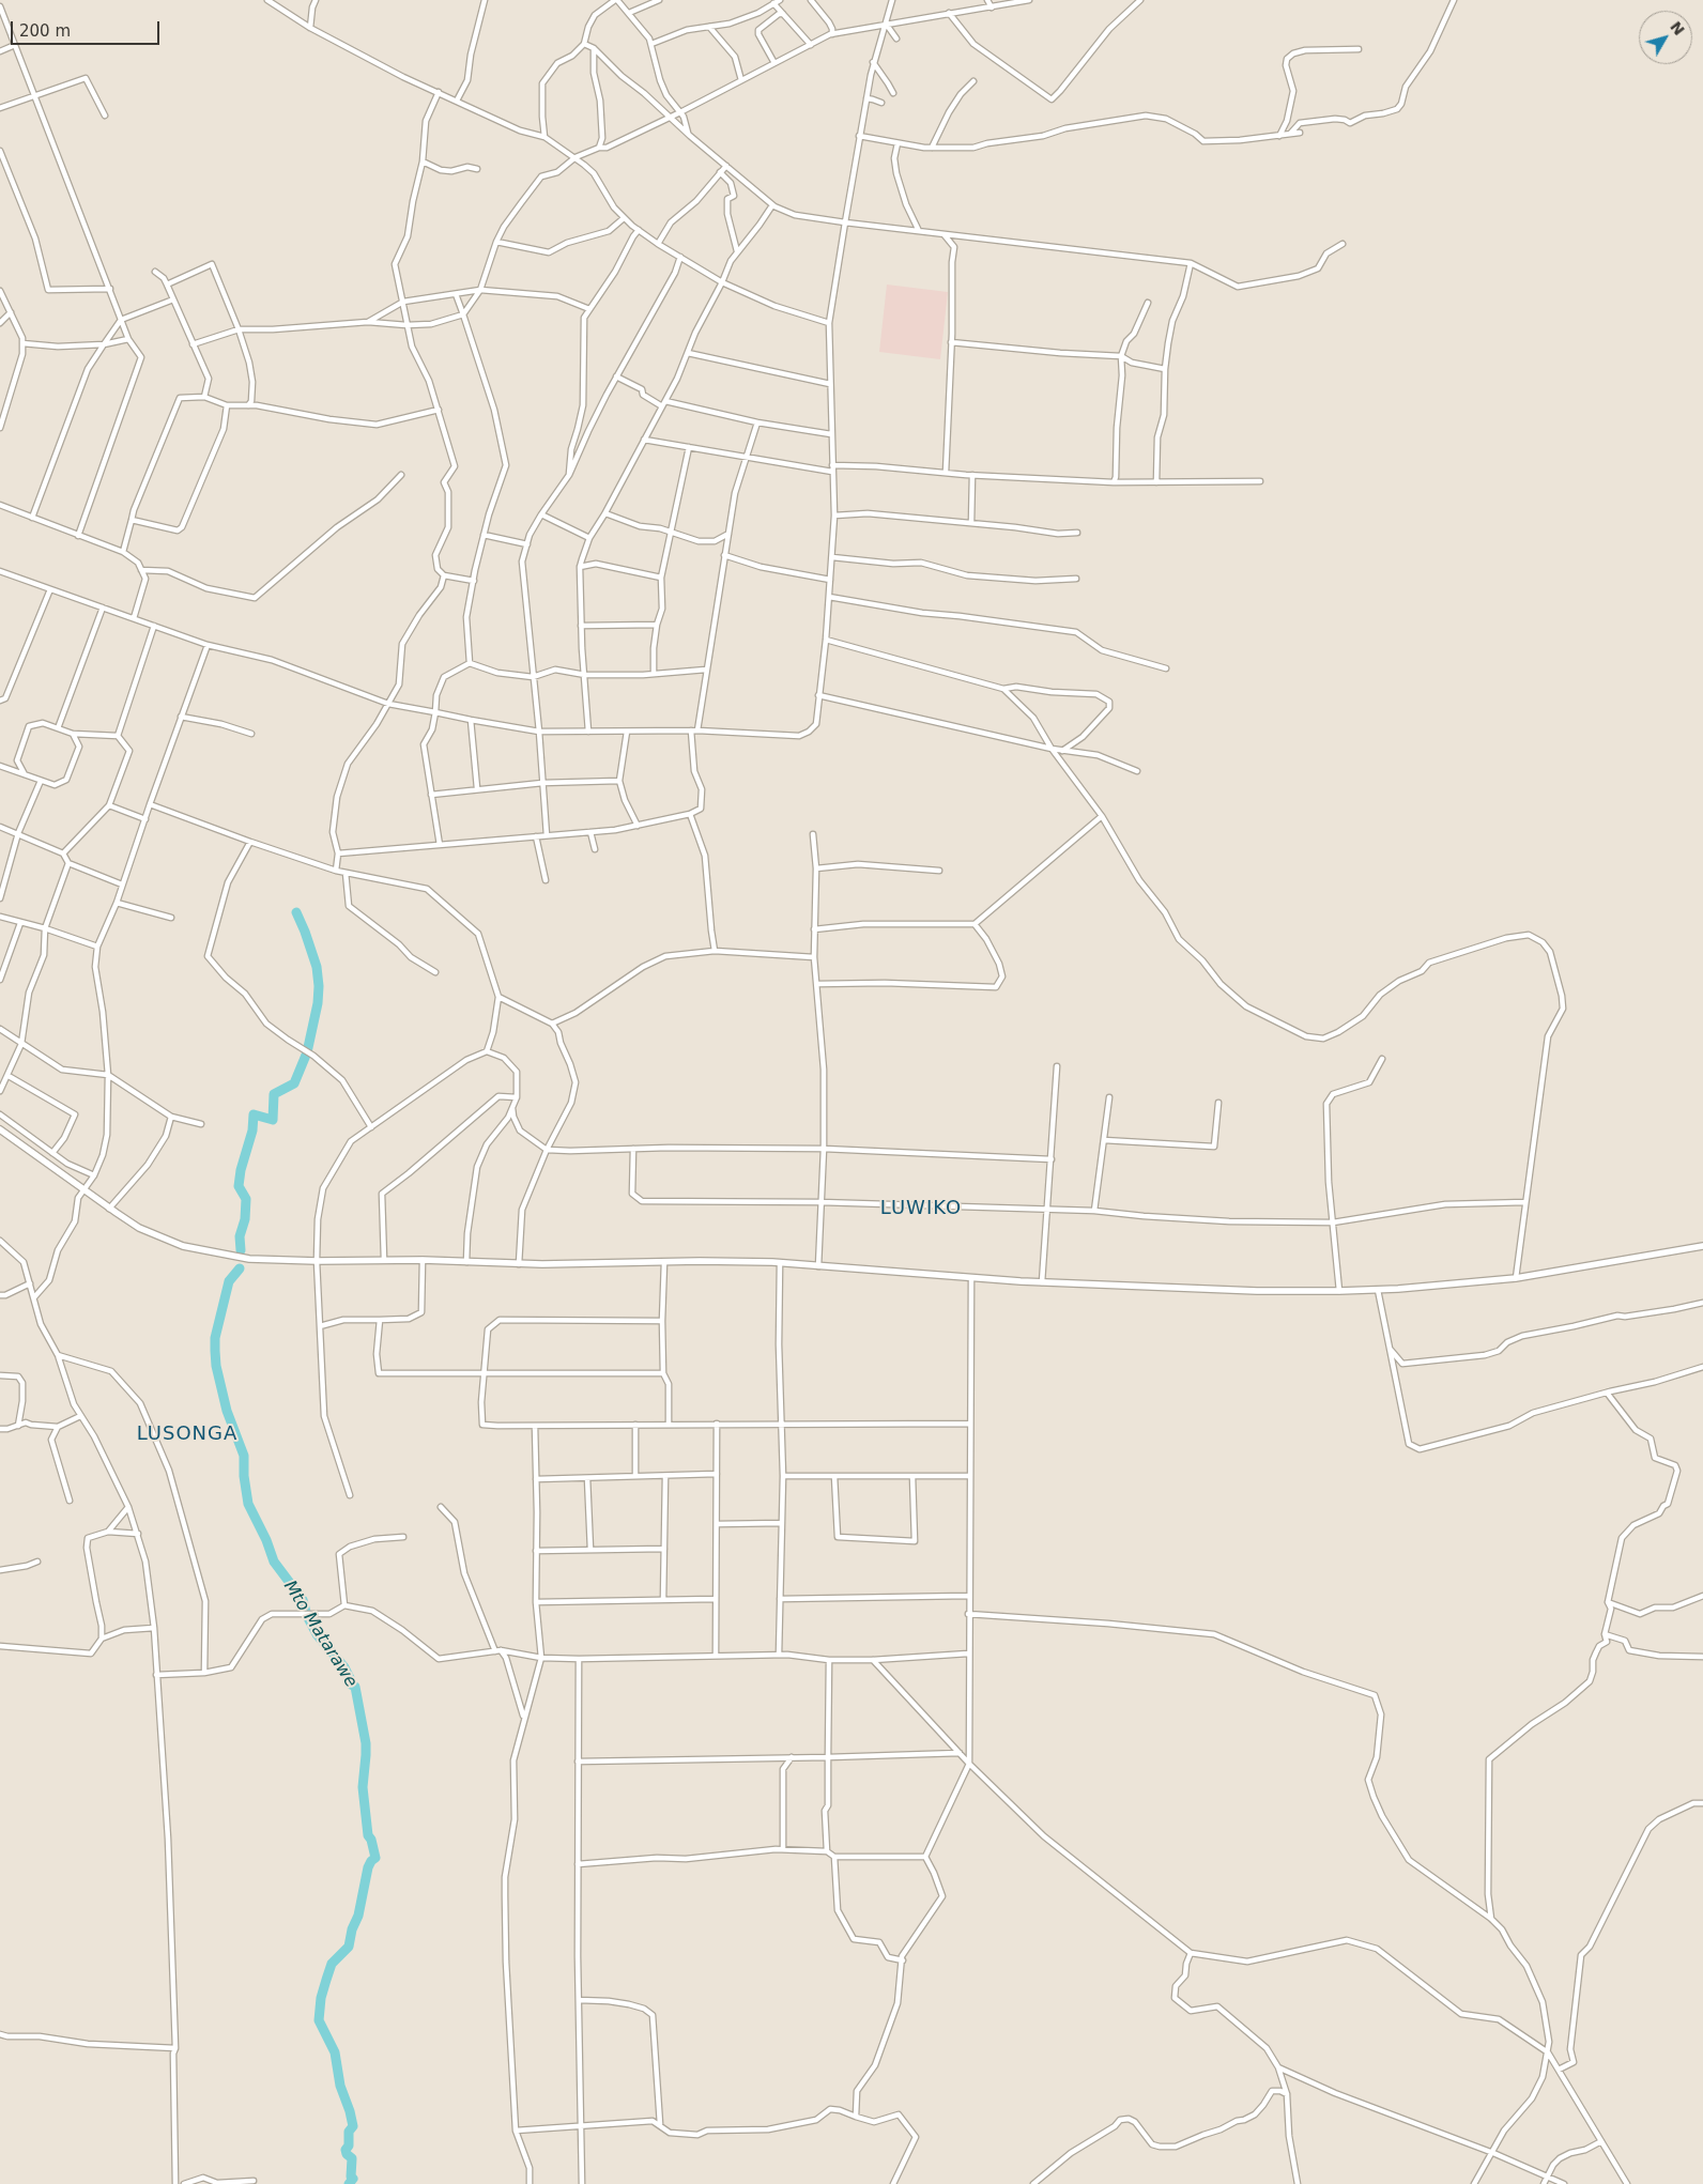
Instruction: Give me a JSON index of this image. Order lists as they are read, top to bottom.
{
  "districts": ["LUWIKO", "LUSONGA"],
  "water": ["Mto Matarawe"],
  "scale_bar": "200 m",
  "north": "top right"
}
